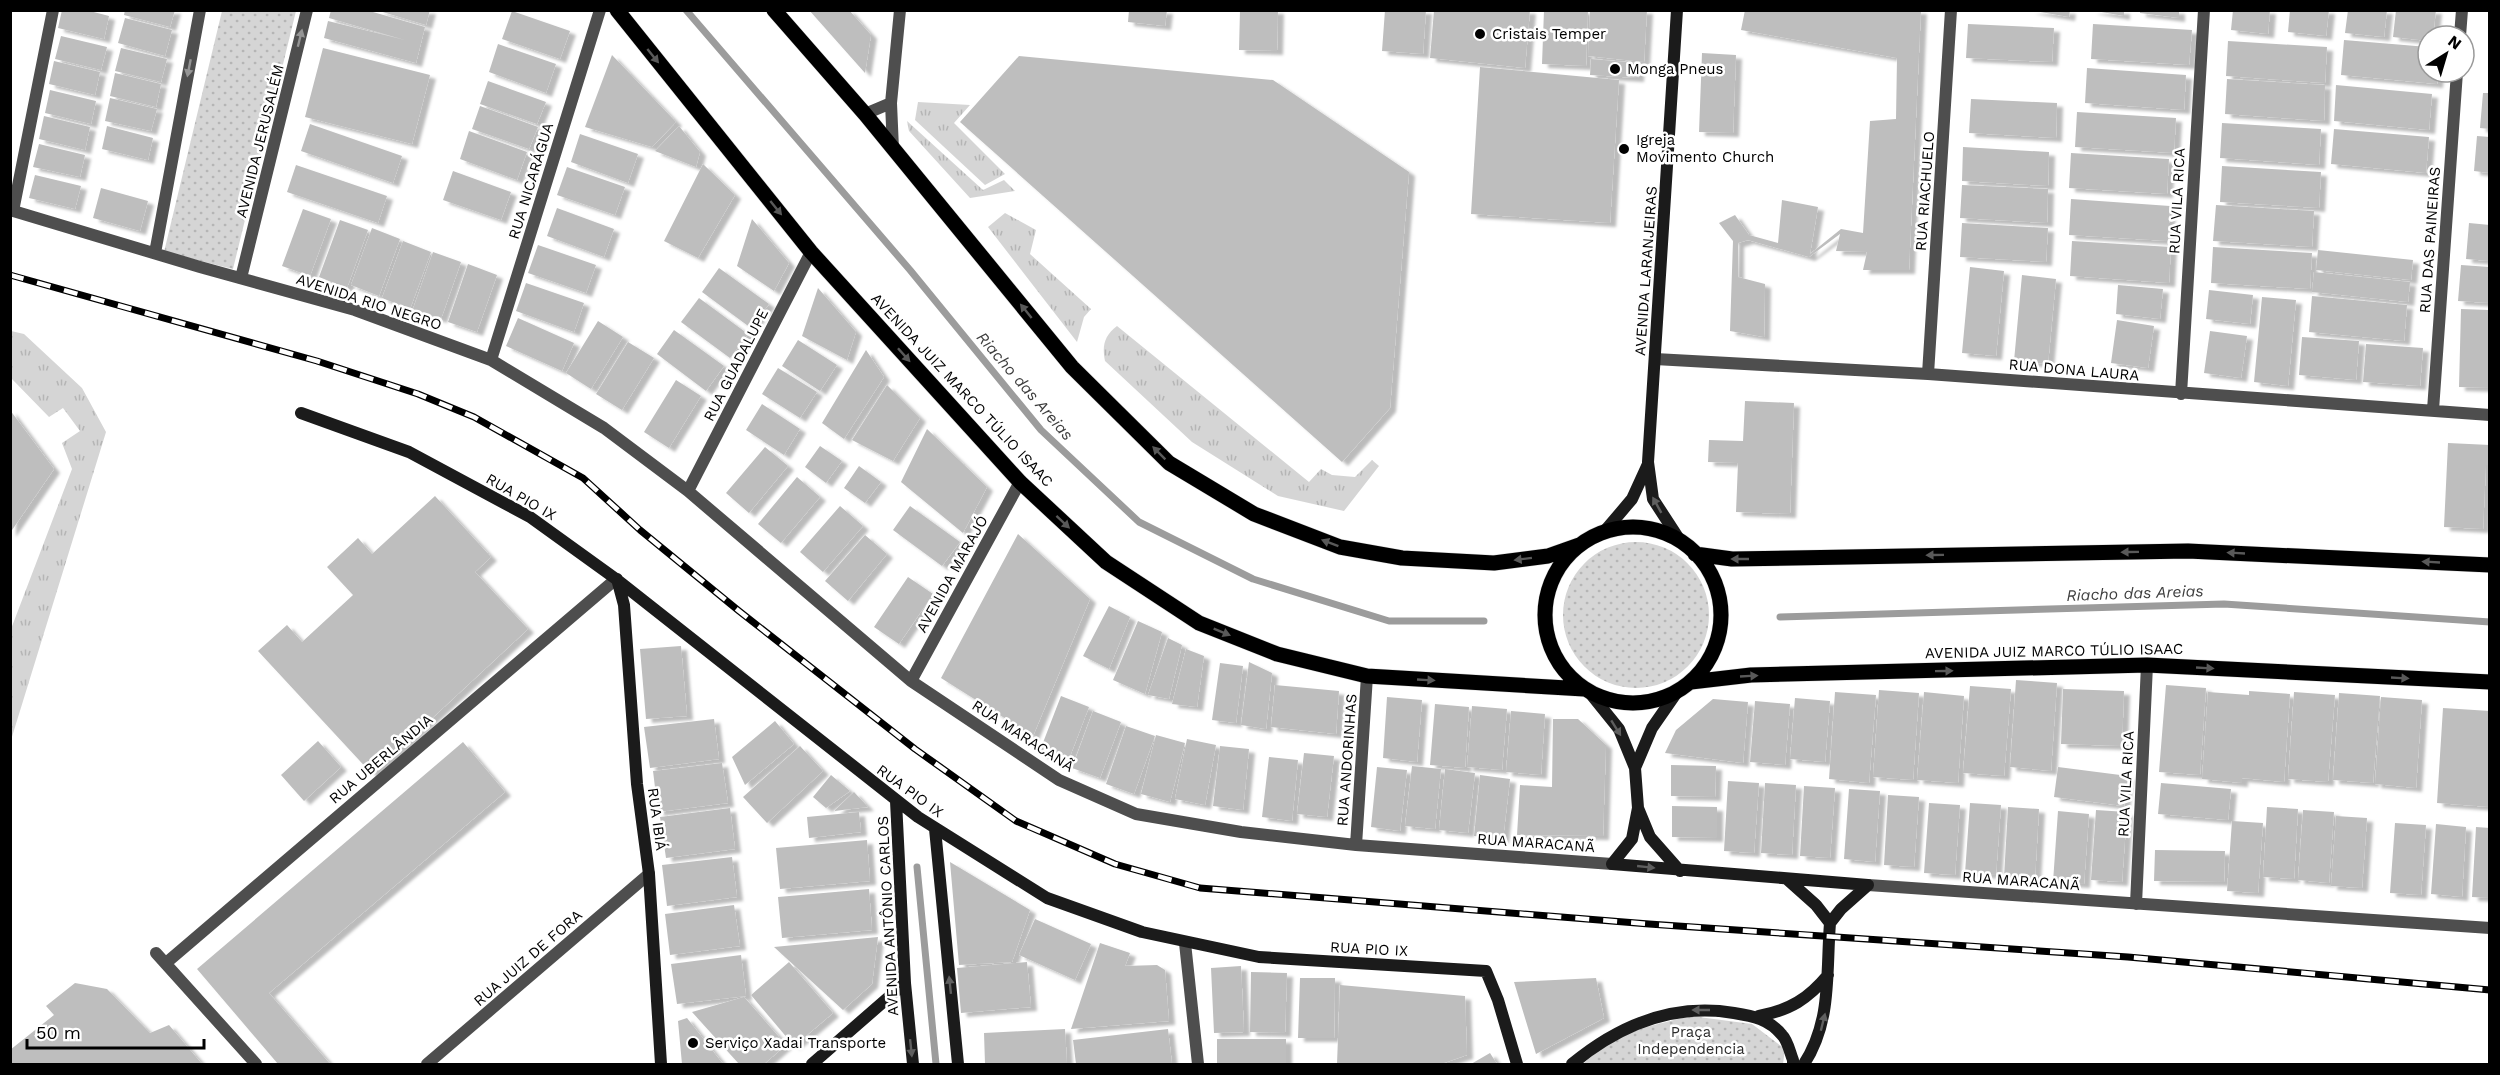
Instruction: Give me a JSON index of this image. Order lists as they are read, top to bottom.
{
  "streets": {
    "main road": ["AVENIDA JUIZ MARCO TÚLIO ISAAC"],
    "street": [
      "AVENIDA JERUSALÉM",
      "RUA NICARÁGUA",
      "RUA RIACHUELO",
      "RUA VILA RICA",
      "RUA DAS PAINEIRAS",
      "AVENIDA LARANJEIRAS",
      "AVENIDA RIO NEGRO",
      "RUA GUADALUPE",
      "RUA DONA LAURA",
      "RUA PIO IX",
      "AVENIDA MARAJÓ",
      "RUA MARACANÃ",
      "RUA UBERLÂNDIA",
      "RUA ANDORINHAS",
      "RUA IBIÁ",
      "AVENIDA ANTÔNIO CARLOS",
      "RUA JUIZ DE FORA"
    ]
  },
  "crossings": [
    ["AVENIDA JERUSALÉM", "AVENIDA RIO NEGRO"],
    ["RUA NICARÁGUA", "AVENIDA RIO NEGRO"],
    ["RUA RIACHUELO", "RUA DONA LAURA"],
    ["RUA VILA RICA", "RUA DONA LAURA"],
    ["RUA VILA RICA", "AVENIDA JUIZ MARCO TÚLIO ISAAC"],
    ["RUA VILA RICA", "RUA MARACANÃ"],
    ["RUA DAS PAINEIRAS", "RUA DONA LAURA"],
    ["AVENIDA LARANJEIRAS", "RUA DONA LAURA"],
    ["AVENIDA LARANJEIRAS", "AVENIDA JUIZ MARCO TÚLIO ISAAC"],
    ["AVENIDA RIO NEGRO", "RUA GUADALUPE"],
    ["AVENIDA RIO NEGRO", "RUA MARACANÃ"],
    ["RUA GUADALUPE", "AVENIDA JUIZ MARCO TÚLIO ISAAC"],
    ["RUA GUADALUPE", "RUA MARACANÃ"],
    ["AVENIDA JUIZ MARCO TÚLIO ISAAC", "AVENIDA MARAJÓ"],
    ["AVENIDA JUIZ MARCO TÚLIO ISAAC", "RUA ANDORINHAS"],
    ["RUA PIO IX", "RUA UBERLÂNDIA"],
    ["RUA PIO IX", "RUA IBIÁ"],
    ["RUA PIO IX", "AVENIDA ANTÔNIO CARLOS"],
    ["AVENIDA MARAJÓ", "RUA MARACANÃ"],
    ["RUA MARACANÃ", "RUA ANDORINHAS"],
    ["RUA UBERLÂNDIA", "RUA IBIÁ"],
    ["RUA IBIÁ", "RUA JUIZ DE FORA"]
  ],
  "water": ["Riacho das Areias"],
  "parks": ["Praça Independencia"],
  "places": [
    "Cristais Temper",
    "Monga Pneus",
    "Igreja Movimento Church",
    "Serviço Xadai Transporte"
  ],
  "scale_bar": "50 m",
  "north": "top right"
}
